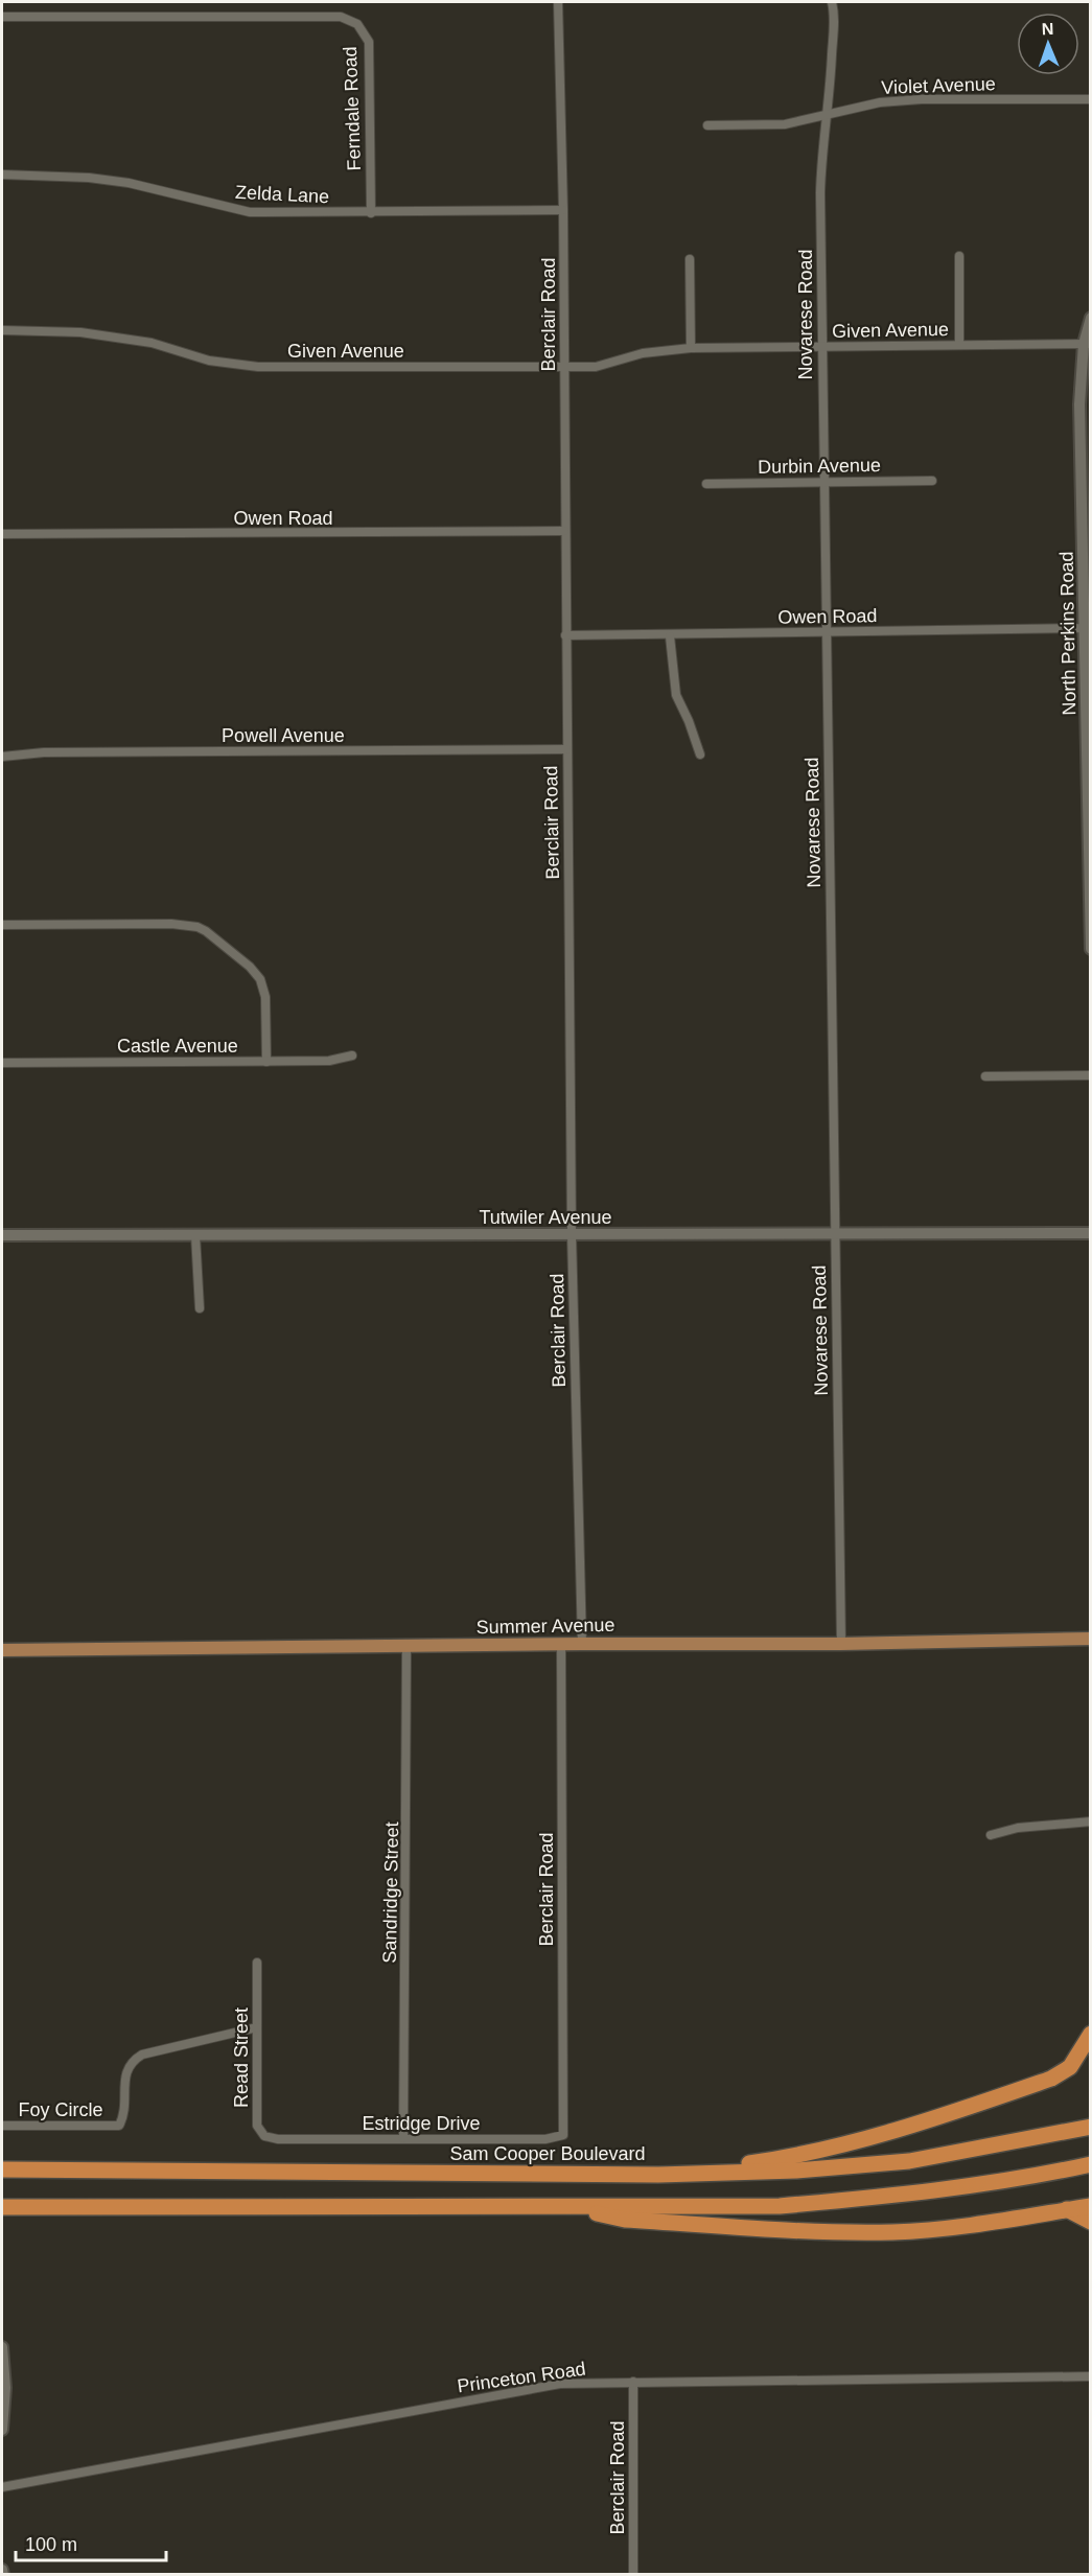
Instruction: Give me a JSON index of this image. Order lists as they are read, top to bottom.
{
  "streets": {
    "highway": ["Sam Cooper Boulevard"],
    "main road": ["Summer Avenue"],
    "street": [
      "Violet Avenue",
      "Ferndale Road",
      "Zelda Lane",
      "Berclair Road",
      "Novarese Road",
      "Given Avenue",
      "Durbin Avenue",
      "Owen Road",
      "North Perkins Road",
      "Powell Avenue",
      "Castle Avenue",
      "Tutwiler Avenue",
      "Sandridge Street",
      "Read Street",
      "Foy Circle",
      "Estridge Drive",
      "Princeton Road"
    ]
  },
  "crossings": [
    ["Violet Avenue", "Novarese Road"],
    ["Ferndale Road", "Zelda Lane"],
    ["Zelda Lane", "Berclair Road"],
    ["Berclair Road", "Given Avenue"],
    ["Berclair Road", "Owen Road"],
    ["Berclair Road", "Powell Avenue"],
    ["Berclair Road", "Tutwiler Avenue"],
    ["Berclair Road", "Summer Avenue"],
    ["Berclair Road", "Estridge Drive"],
    ["Berclair Road", "Princeton Road"],
    ["Novarese Road", "Given Avenue"],
    ["Novarese Road", "Durbin Avenue"],
    ["Novarese Road", "Owen Road"],
    ["Novarese Road", "Tutwiler Avenue"],
    ["Novarese Road", "Summer Avenue"],
    ["Given Avenue", "North Perkins Road"],
    ["Owen Road", "North Perkins Road"],
    ["Summer Avenue", "Sandridge Street"],
    ["Sandridge Street", "Estridge Drive"],
    ["Read Street", "Foy Circle"],
    ["Read Street", "Estridge Drive"]
  ],
  "scale_bar": "100 m",
  "north": "top"
}
